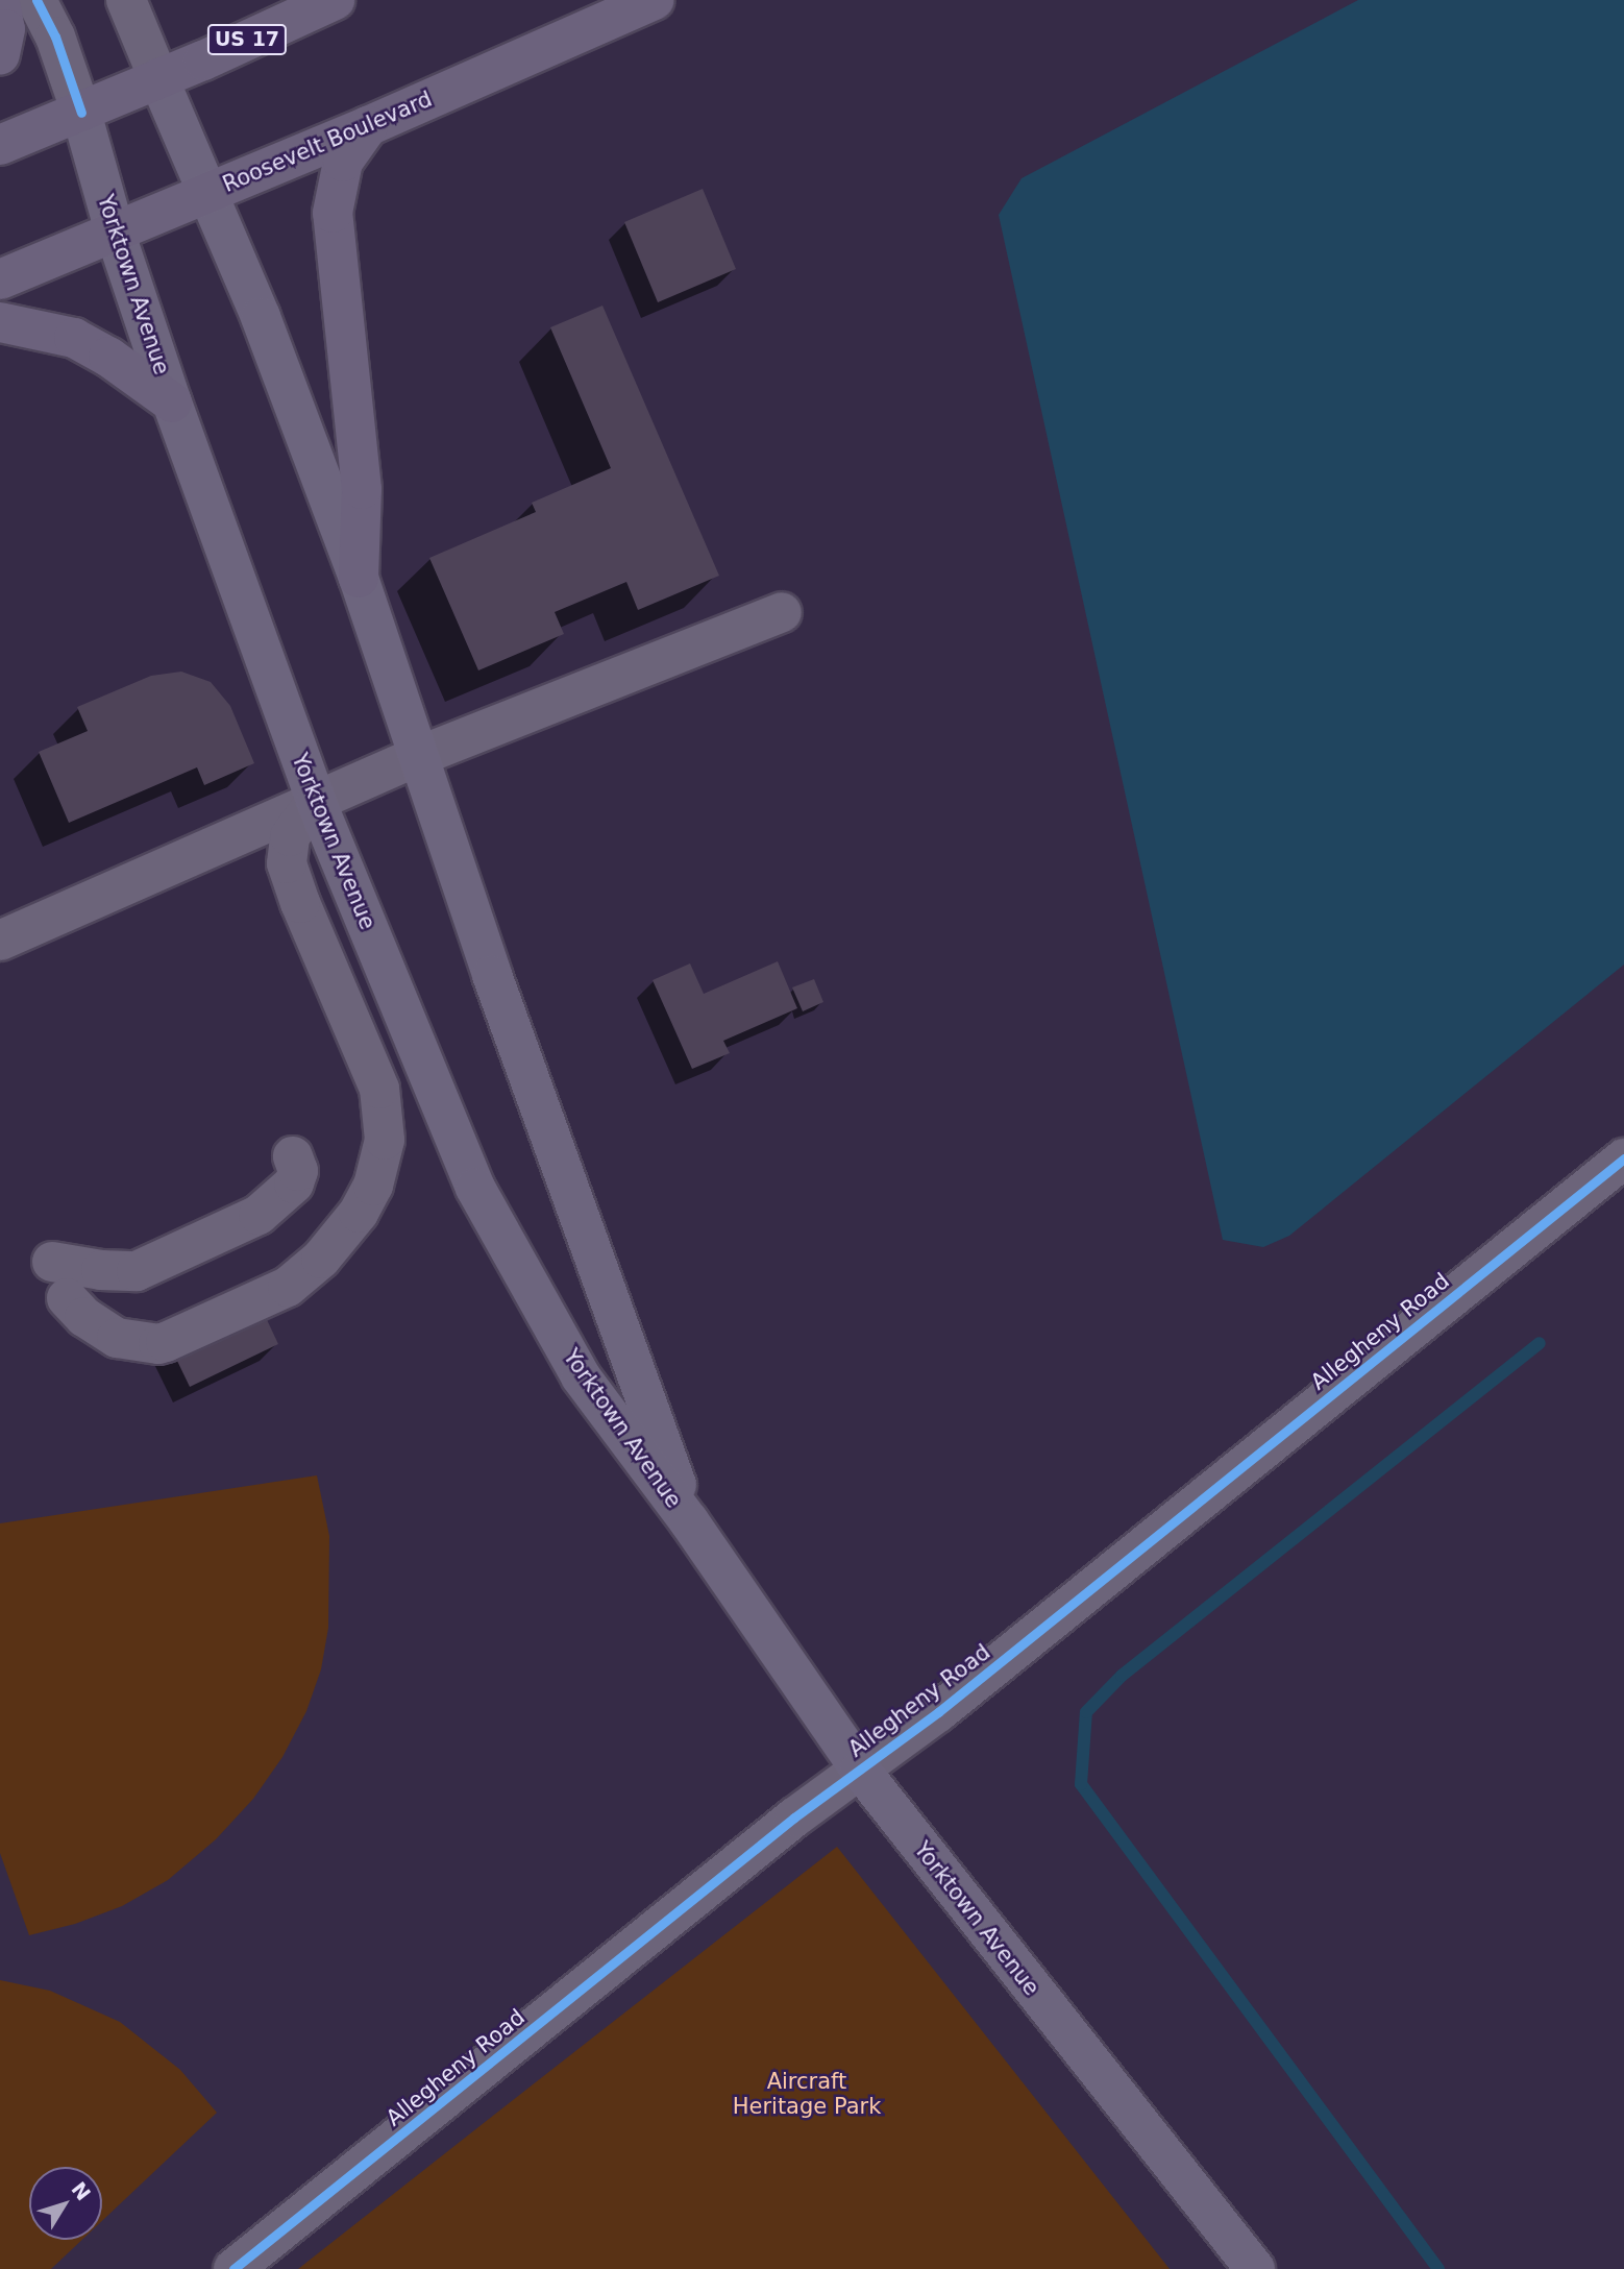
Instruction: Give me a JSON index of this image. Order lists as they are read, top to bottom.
{
  "streets": {
    "highway": ["US 17", "Roosevelt Boulevard"],
    "main road": ["Yorktown Avenue"],
    "street": ["Allegheny Road"]
  },
  "crossings": [
    ["US 17", "Yorktown Avenue"],
    ["Roosevelt Boulevard", "Yorktown Avenue"],
    ["Yorktown Avenue", "Allegheny Road"]
  ],
  "parks": ["Aircraft Heritage Park"],
  "north": "top right"
}
